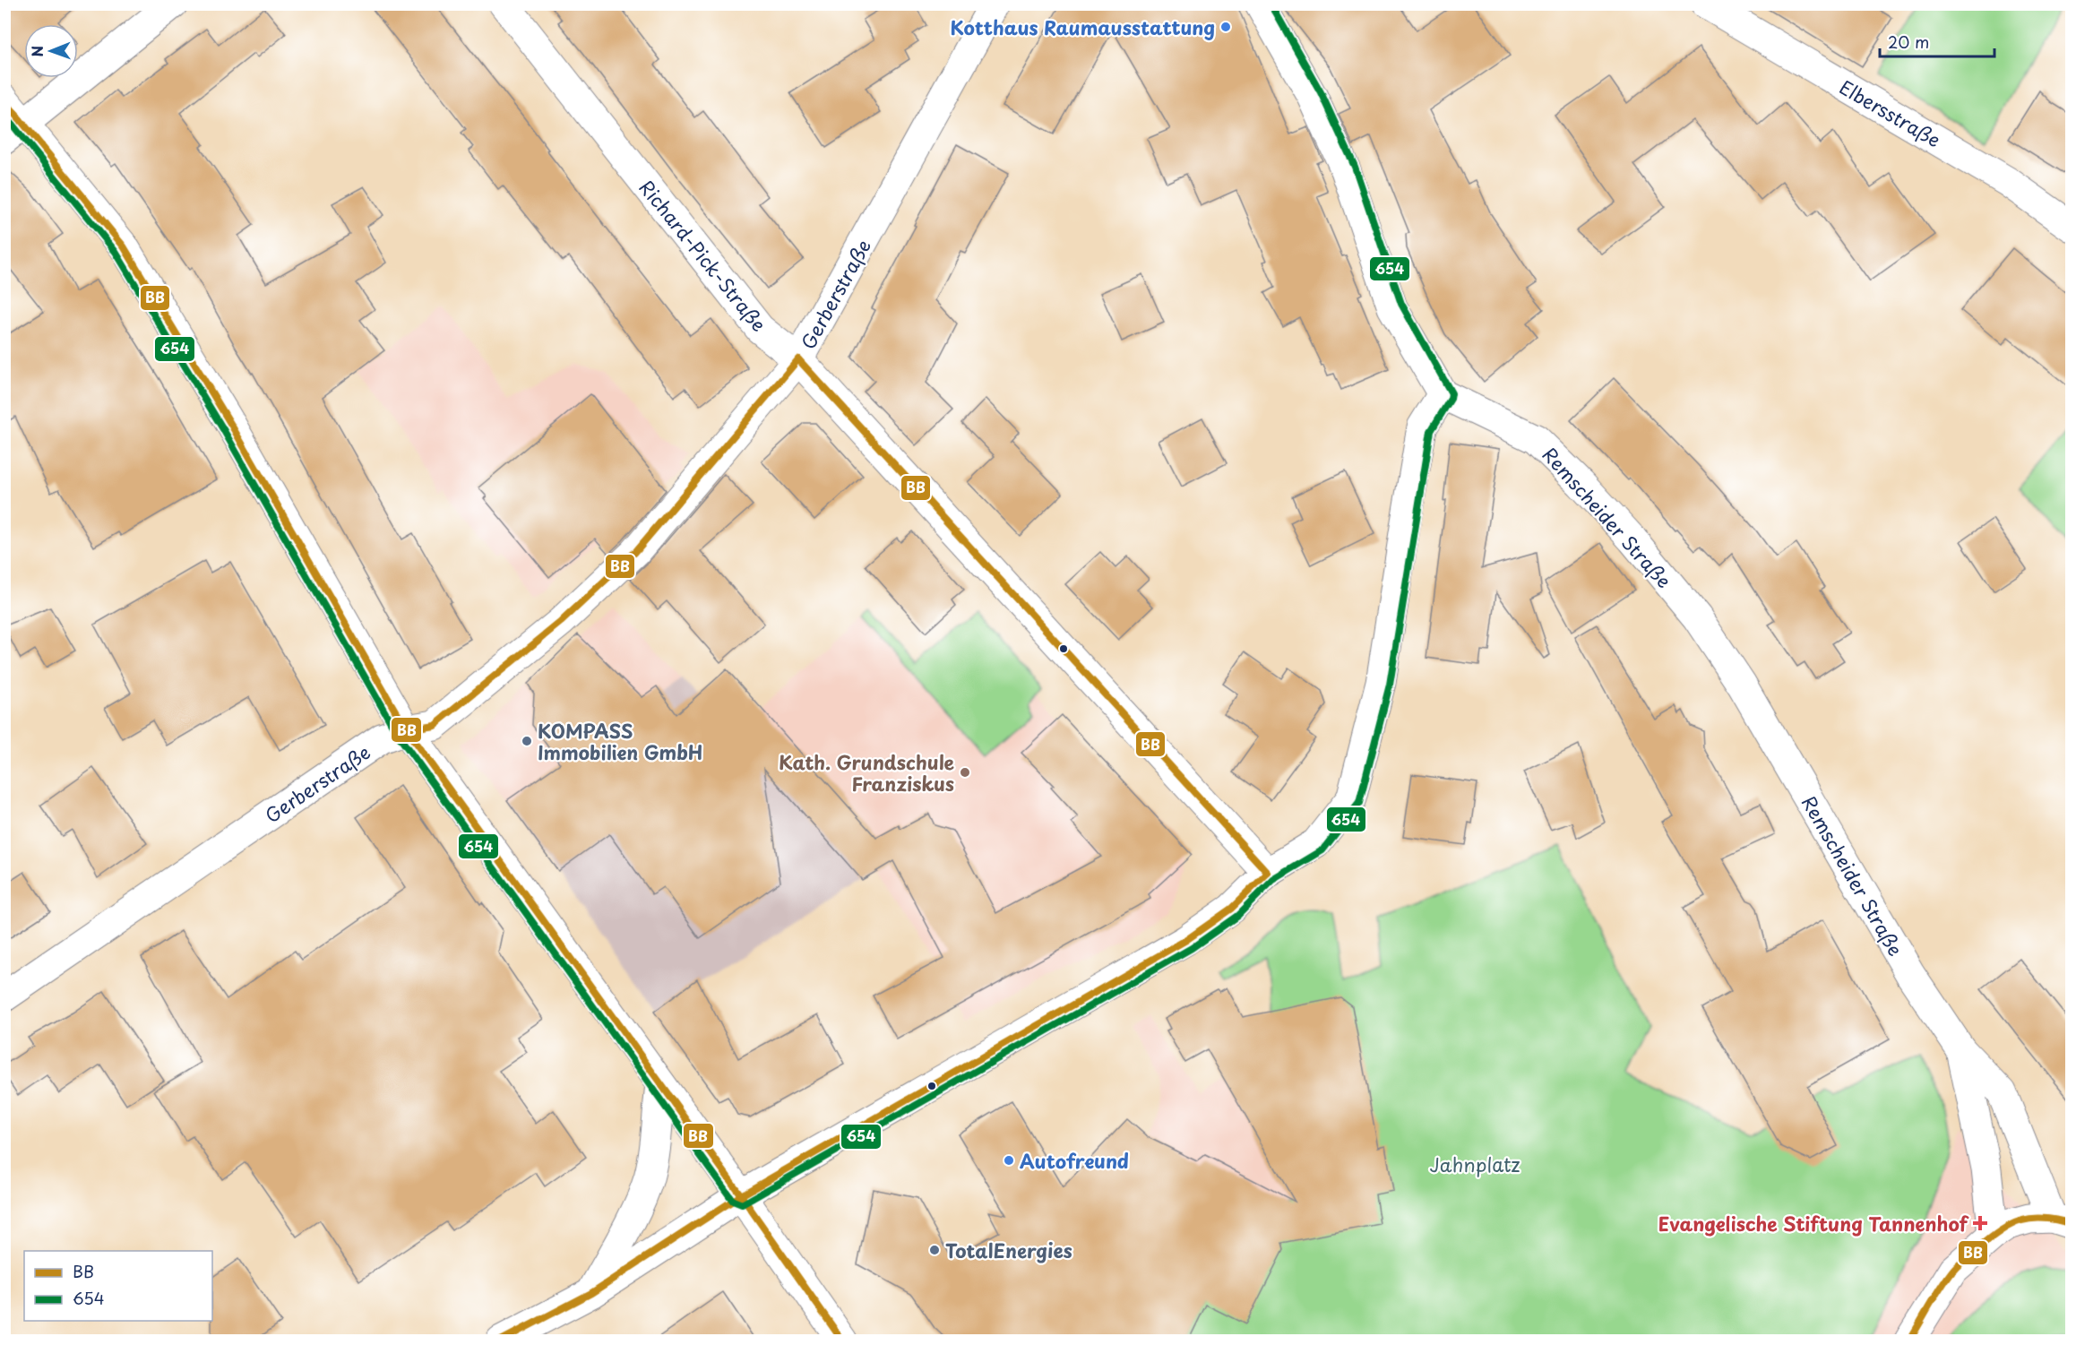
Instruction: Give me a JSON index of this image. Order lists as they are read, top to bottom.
{
  "streets": {
    "street": [
      "Elbersstraße",
      "Richard-Pick-Straße",
      "Gerberstraße",
      "Remscheider Straße"
    ]
  },
  "crossings": [
    ["Richard-Pick-Straße", "Gerberstraße"]
  ],
  "parks": ["Jahnplatz"],
  "places": {
    "other": [
      "Kotthaus Raumausstattung",
      "KOMPASS Immobilien GmbH",
      "Kath. Grundschule Franziskus",
      "Autofreund",
      "TotalEnergies"
    ],
    "health": ["Evangelische Stiftung Tannenhof"]
  },
  "lines": ["transit line 654", "transit line BB"],
  "legend": ["BB", "654"],
  "scale_bar": "20 m",
  "north": "left"
}
